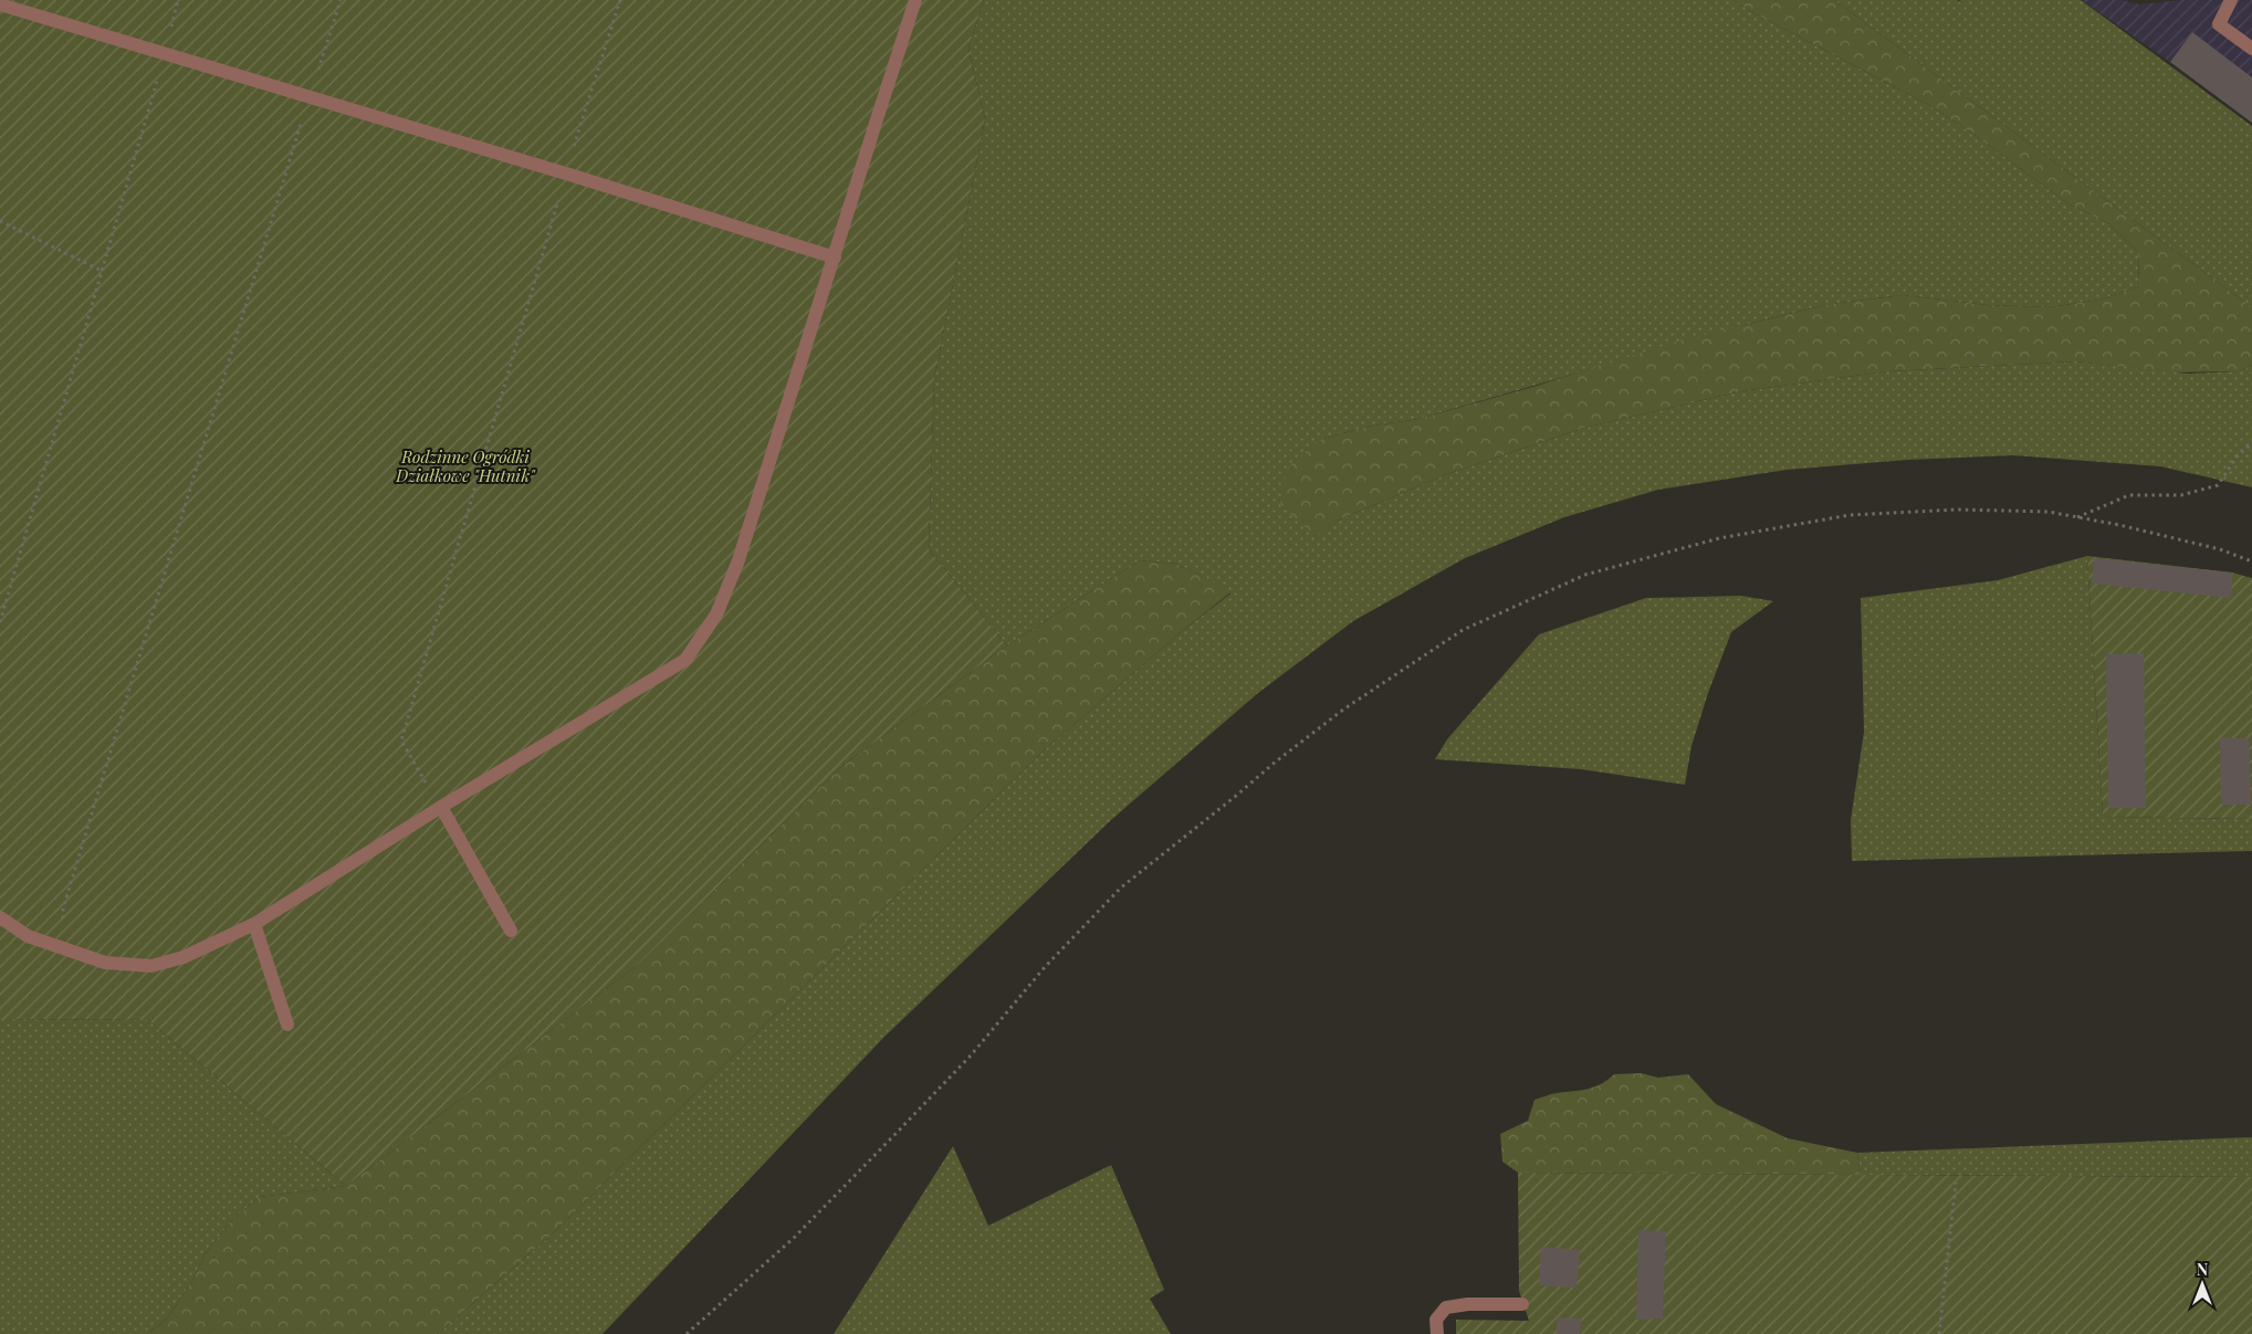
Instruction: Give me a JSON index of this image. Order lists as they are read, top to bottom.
{
  "parks": ["Rodzinne Ogródki Działkowe \"Hutnik\""],
  "north": "top"
}
